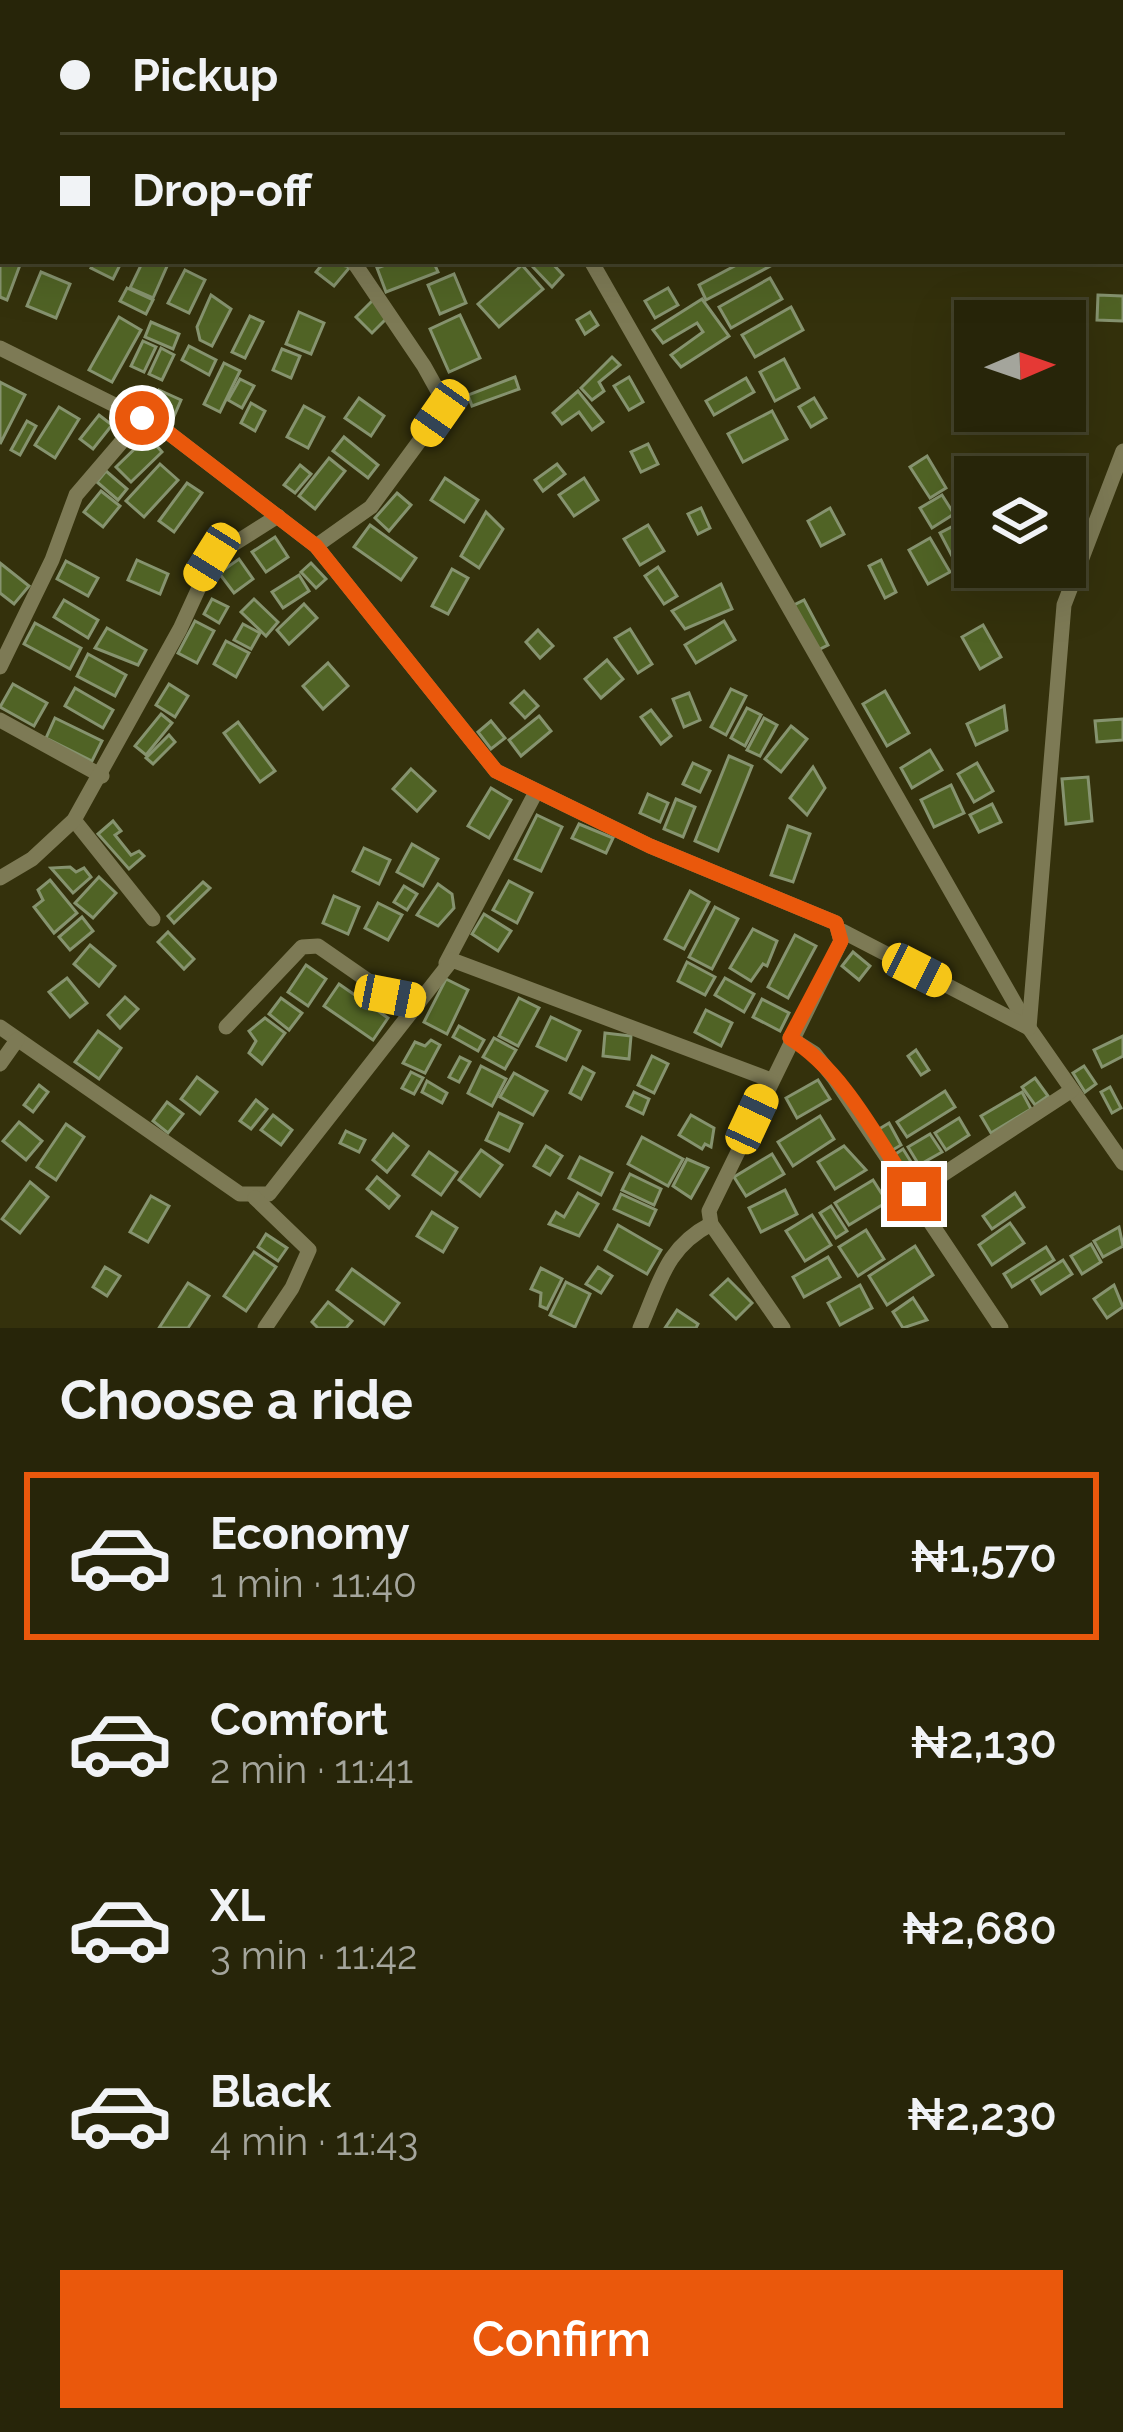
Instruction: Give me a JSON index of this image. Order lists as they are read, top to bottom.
{
  "north": "right",
  "page": {
    "banner": ["Pickup", "Drop-off"],
    "heading": "Choose a ride",
    "list": [
      {
        "name": "Economy",
        "note": "1 min · 11:40",
        "value": "₦1,570"
      },
      {
        "name": "Comfort",
        "note": "2 min · 11:41",
        "value": "₦2,130"
      },
      {
        "name": "XL",
        "note": "3 min · 11:42",
        "value": "₦2,680"
      },
      {
        "name": "Black",
        "note": "4 min · 11:43",
        "value": "₦2,230"
      }
    ],
    "buttons": "Confirm"
  }
}
